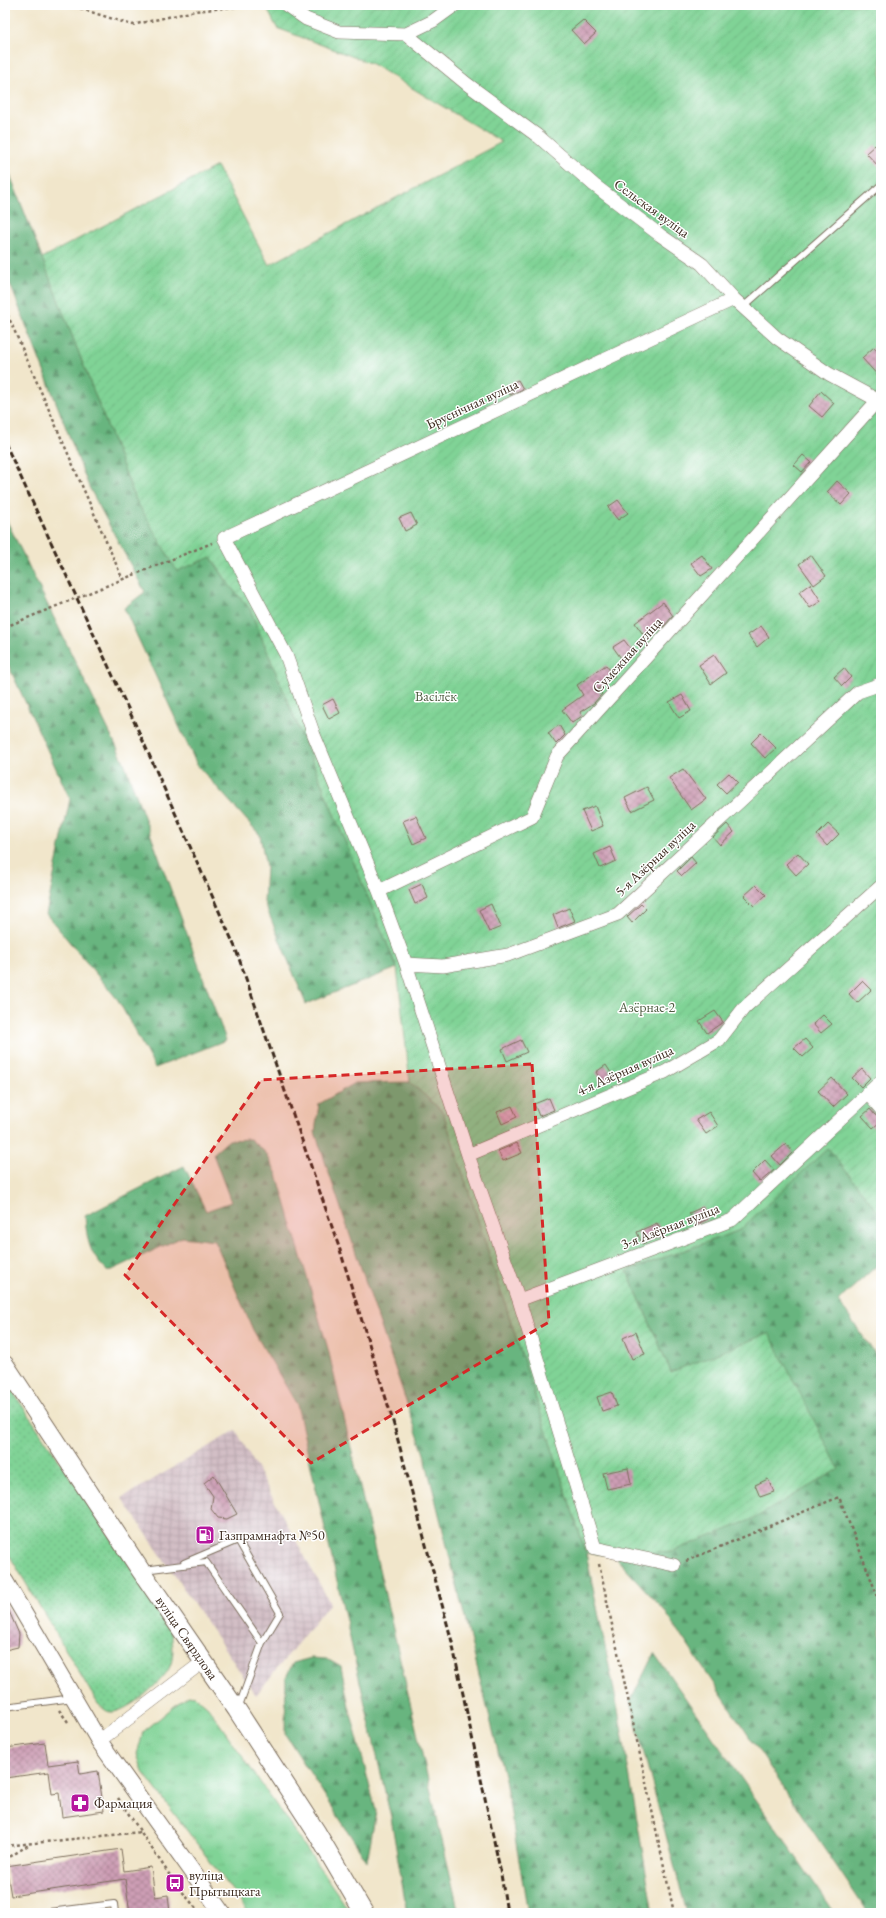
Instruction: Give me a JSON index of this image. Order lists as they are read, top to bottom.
{
  "streets": {
    "main road": ["вуліца Свярдлова"],
    "street": [
      "Сельская вуліца",
      "Бруснічная вуліца",
      "Сумежная вуліца",
      "5-я Азёрная вуліца",
      "4-я Азёрная вуліца",
      "3-я Азёрная вуліца"
    ]
  },
  "crossings": [
    ["Сельская вуліца", "Бруснічная вуліца"],
    ["Сельская вуліца", "Сумежная вуліца"]
  ],
  "parks": ["Васілёк", "Азёрнае-2"],
  "places": {
    "fuel station": ["Газпрамнафта №50"],
    "pharmacy": ["Фармация"],
    "bus stop": ["вуліца Прытыцкага"]
  }
}
